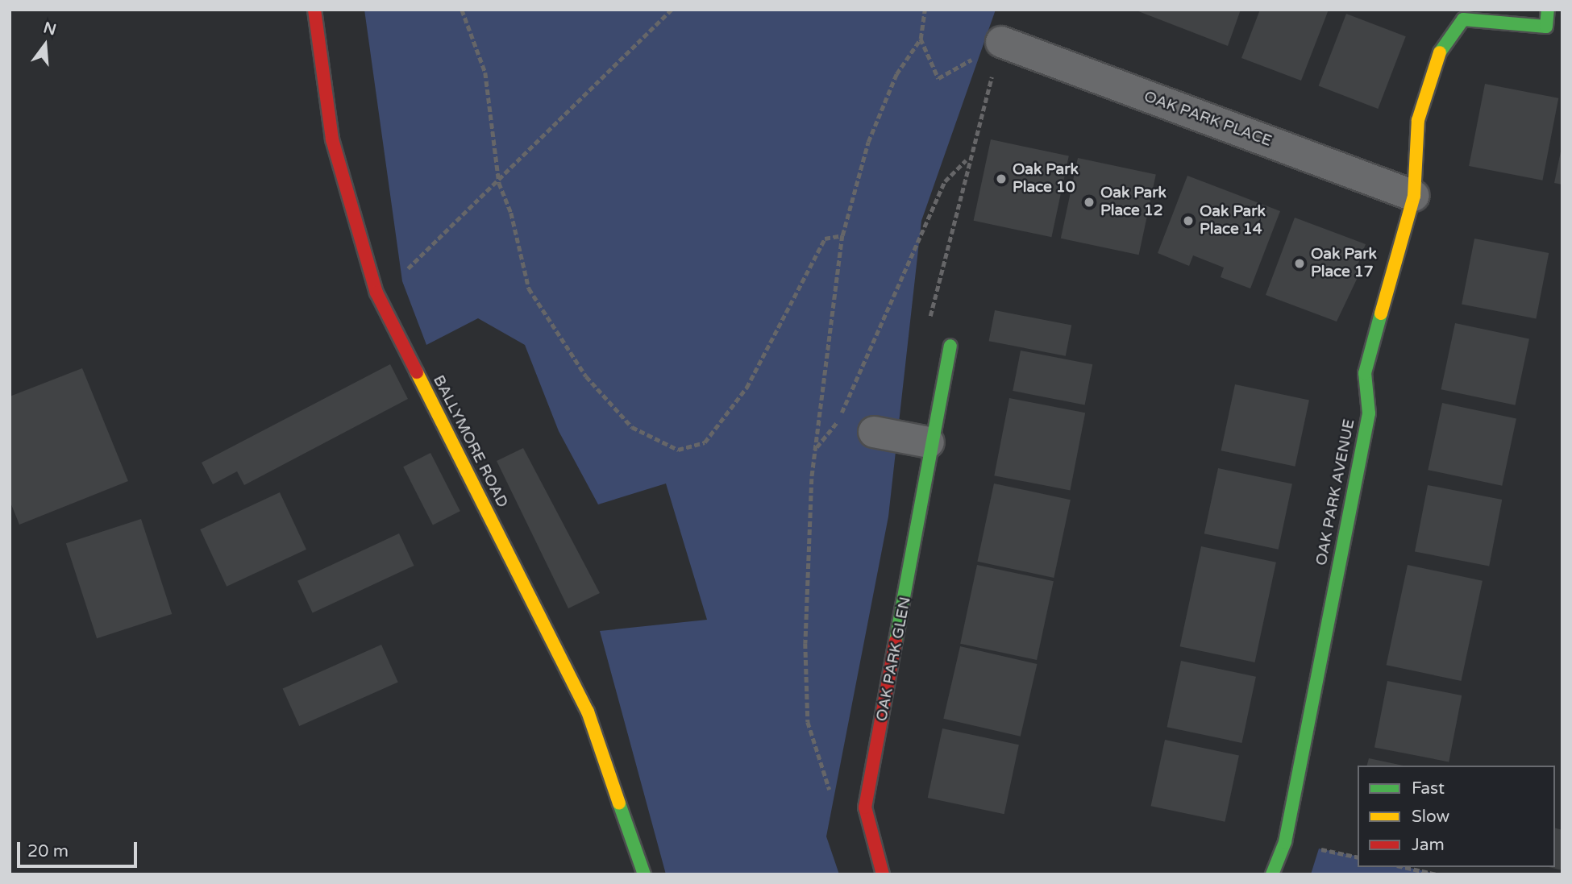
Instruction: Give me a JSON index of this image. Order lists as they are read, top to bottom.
{
  "streets": {
    "street": [
      "OAK PARK PLACE",
      "BALLYMORE ROAD",
      "OAK PARK AVENUE",
      "OAK PARK GLEN"
    ]
  },
  "crossings": [
    ["OAK PARK PLACE", "OAK PARK AVENUE"]
  ],
  "places": [
    "Oak Park Place 10",
    "Oak Park Place 12",
    "Oak Park Place 14",
    "Oak Park Place 17"
  ],
  "legend": ["Fast", "Slow", "Jam"],
  "scale_bar": "20 m",
  "north": "top"
}
